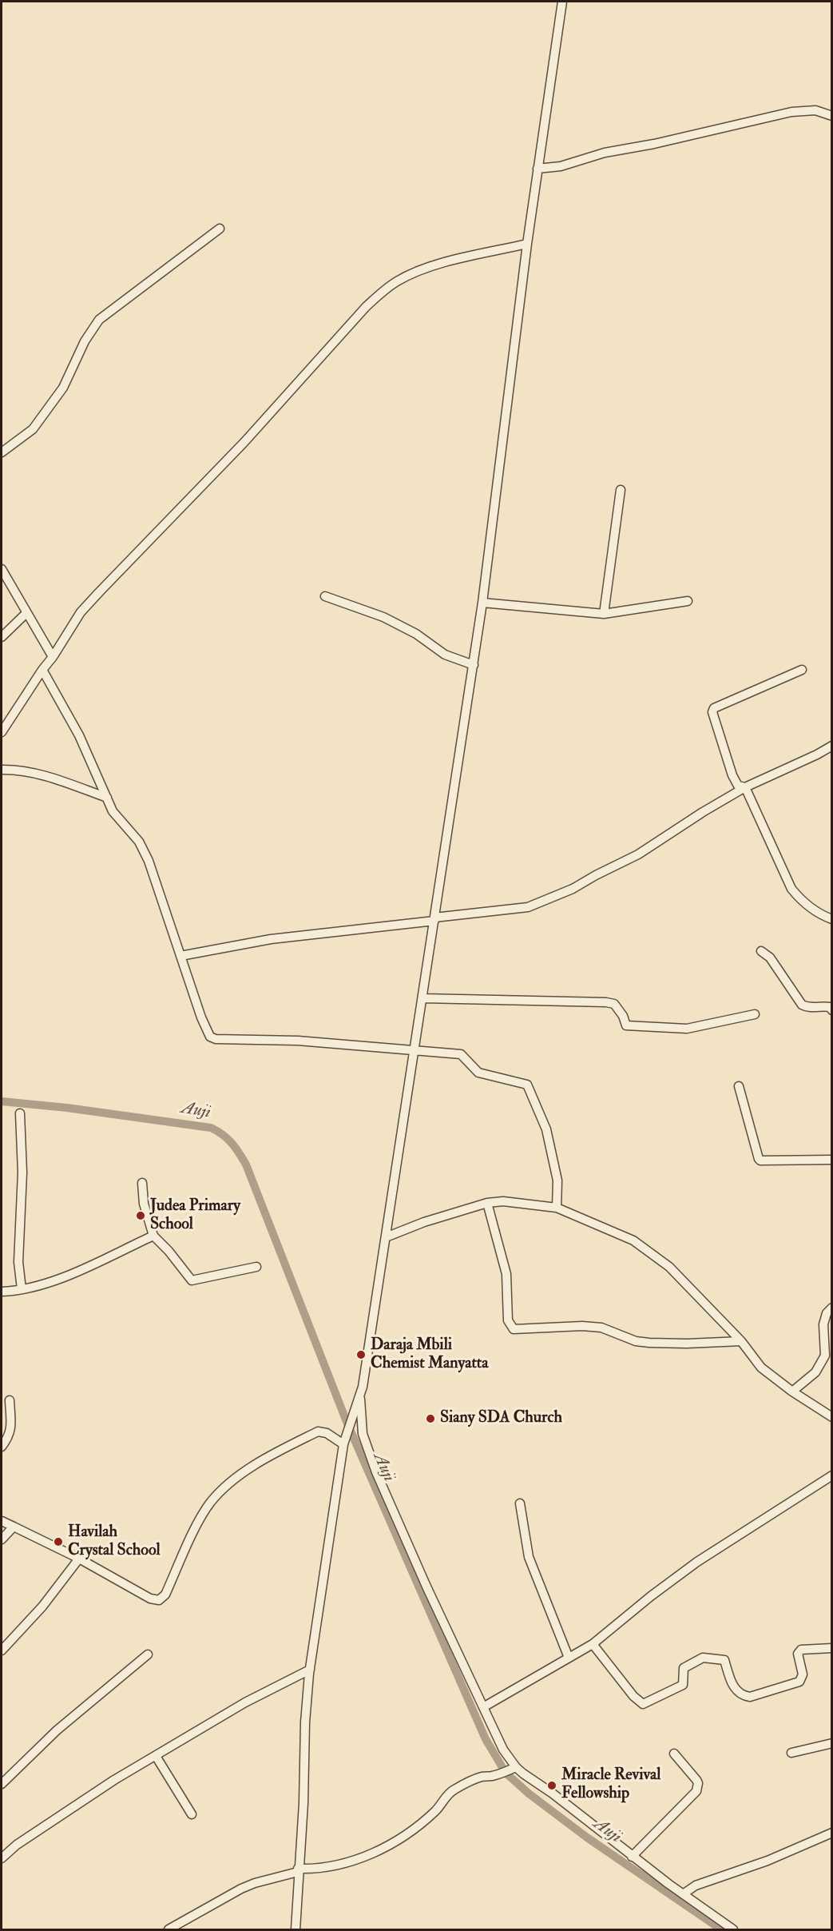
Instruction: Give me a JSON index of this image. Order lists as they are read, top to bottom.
{
  "water": ["Auji"],
  "places": [
    "Judea Primary School",
    "Daraja Mbili Chemist Manyatta",
    "Siany SDA Church",
    "Havilah Crystal School",
    "Miracle Revival Fellowship"
  ]
}
